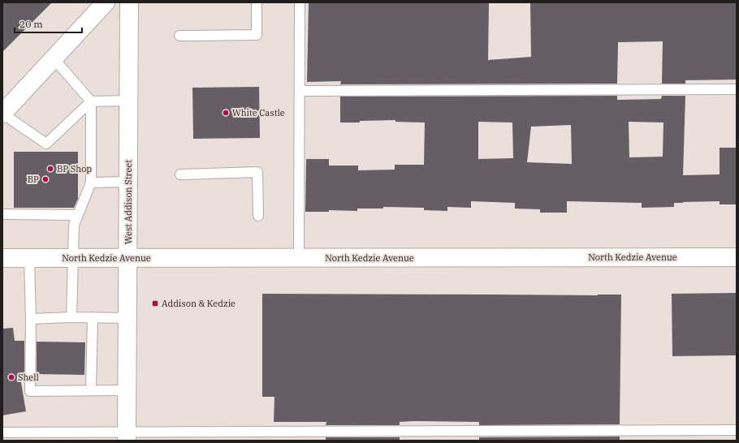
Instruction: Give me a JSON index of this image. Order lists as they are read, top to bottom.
{
  "streets": {
    "main road": ["West Addison Street", "North Kedzie Avenue"]
  },
  "crossings": [
    ["West Addison Street", "North Kedzie Avenue"]
  ],
  "places": {
    "other": [
      "White Castle",
      "BP Shop",
      "BP",
      "Shell"
    ],
    "transit": ["Addison & Kedzie"]
  },
  "scale_bar": "20 m"
}
